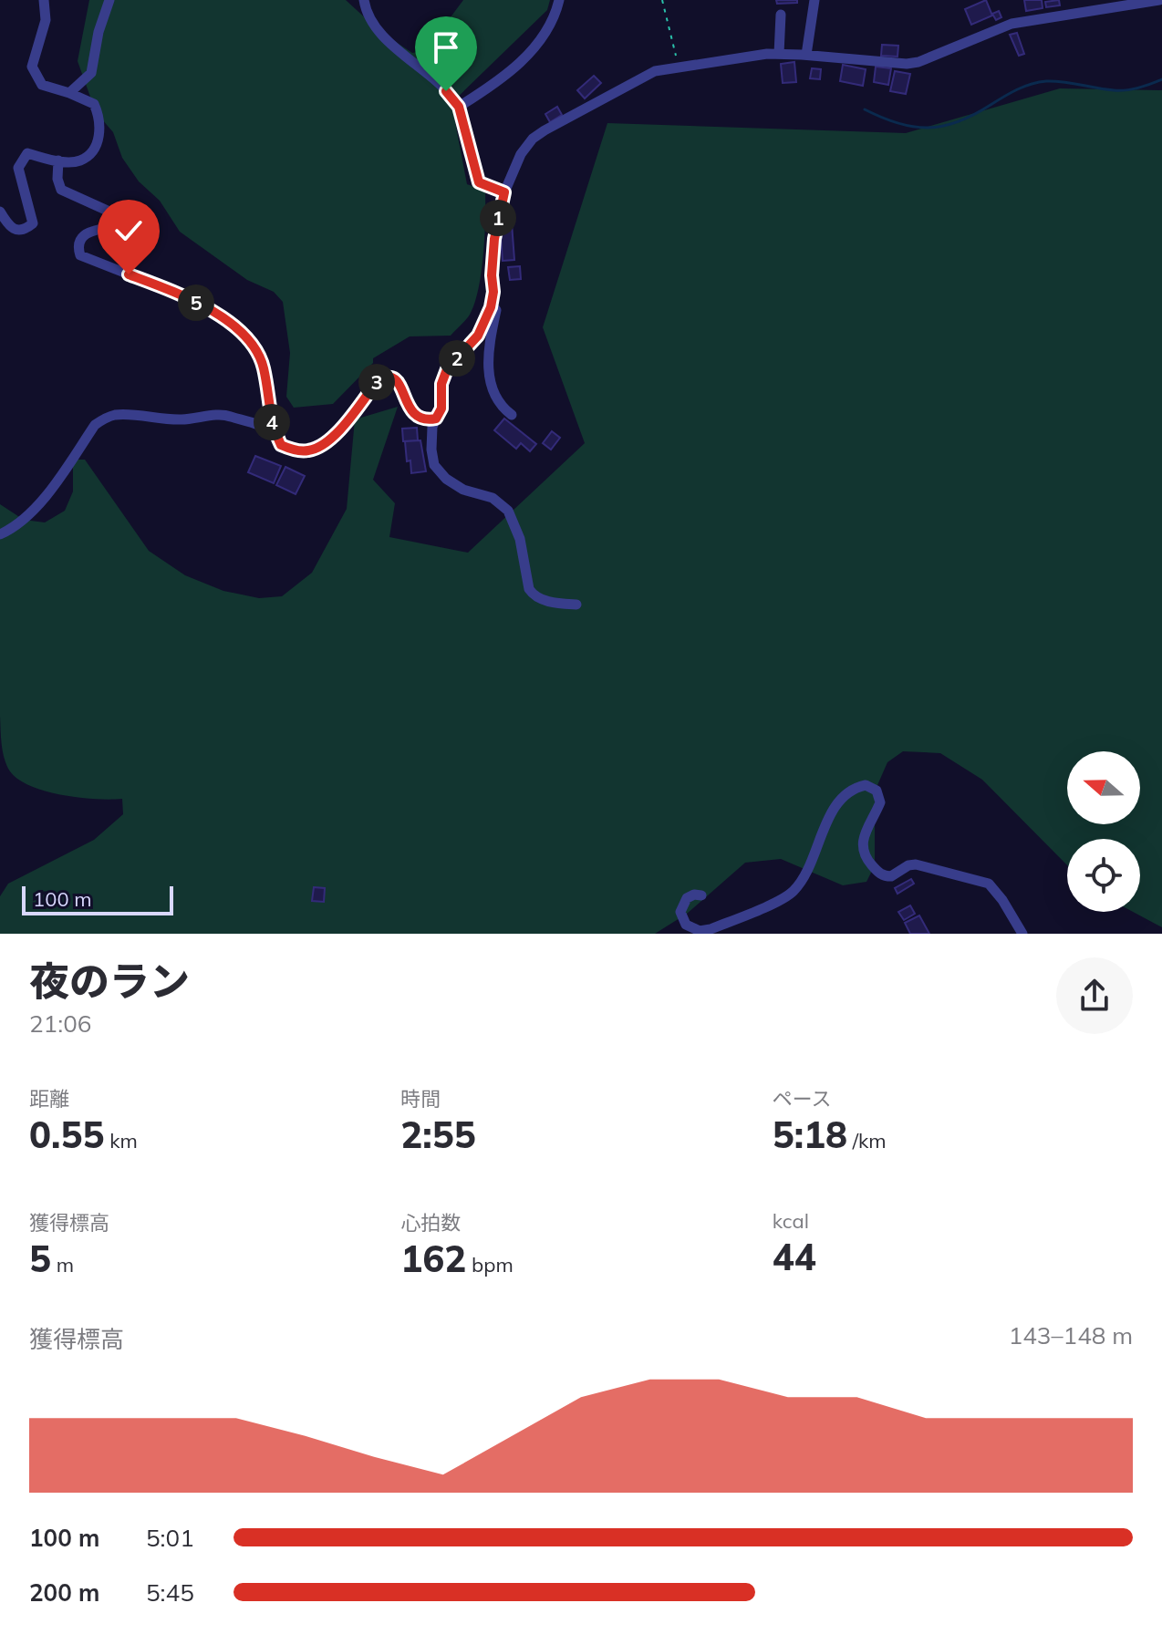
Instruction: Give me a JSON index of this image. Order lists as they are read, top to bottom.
{
  "scale_bar": "100 m",
  "north": "left",
  "page": {
    "pins": [
      "1",
      "5",
      "2",
      "3",
      "4"
    ],
    "scale": "100 m",
    "heading": ["夜のラン", "21:06"],
    "stats": [
      ["距離", "0.55 km"],
      ["時間", "2:55"],
      ["ペース", "5:18 /km"],
      ["獲得標高", "5 m"],
      ["心拍数", "162 bpm"],
      ["kcal", "44"]
    ],
    "chart": ["獲得標高", "143–148 m"],
    "list": [
      {
        "name": "100 m",
        "note": "5:01"
      },
      {
        "name": "200 m",
        "note": "5:45"
      }
    ]
  }
}
